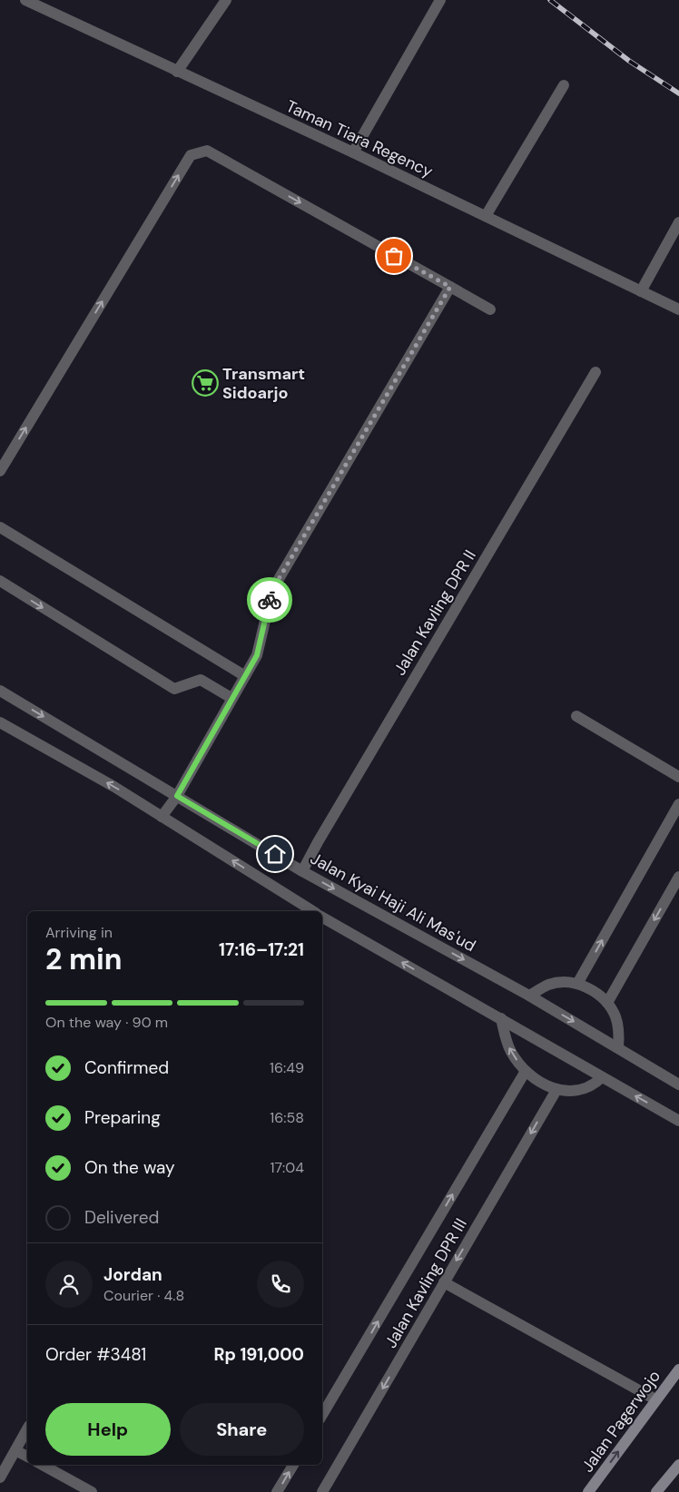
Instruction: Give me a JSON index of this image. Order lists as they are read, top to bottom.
{
  "streets": {
    "main road": ["Jalan Pagerwojo"],
    "street": [
      "Taman Tiara Regency",
      "Jalan Kavling DPR II",
      "Jalan Kyai Haji Ali Mas'ud",
      "Jalan Kavling DPR III"
    ]
  },
  "crossings": [
    ["Jalan Kavling DPR II", "Jalan Kyai Haji Ali Mas'ud"]
  ],
  "places": {
    "supermarket": ["Transmart Sidoarjo"]
  },
  "page": {
    "heading": ["2 min", "Arriving in", "17:16–17:21"],
    "panel": [
      "Jordan",
      "Courier · 4.8",
      "Order #3481",
      "Rp 191,000"
    ],
    "bar": "On the way · 90 m",
    "list": [
      ["Confirmed", "16:49"],
      ["Preparing", "16:58"],
      ["On the way", "17:04"],
      "Delivered"
    ],
    "buttons": ["Help", "Share"]
  }
}
